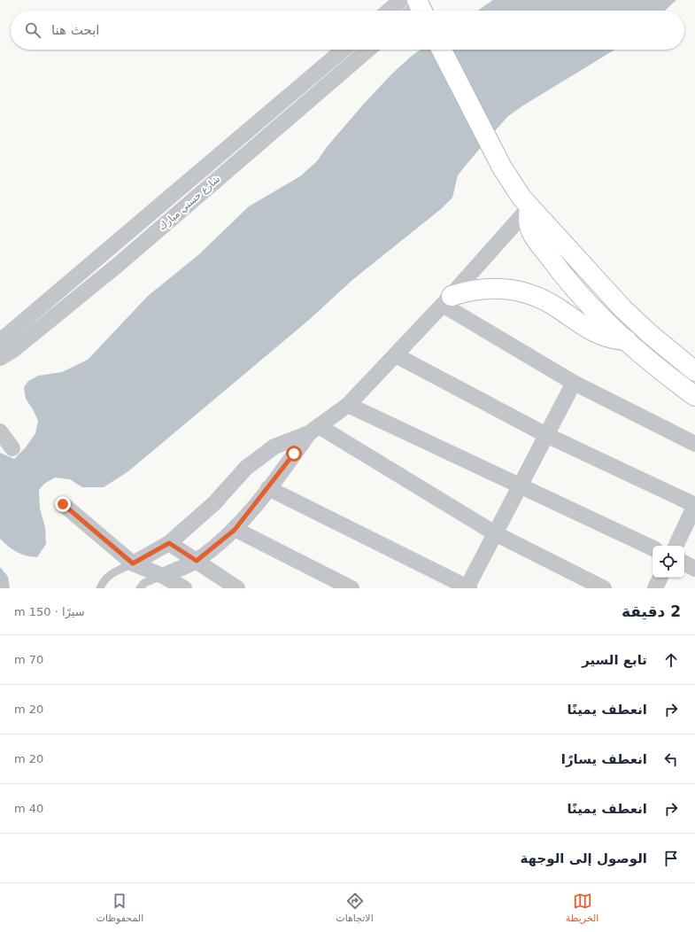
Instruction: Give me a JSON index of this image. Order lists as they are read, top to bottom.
{
  "streets": {
    "street": ["شارع حسني مبارك"]
  },
  "page": {
    "search": "ابحث هنا",
    "heading": ["2 دقيقة", "سيرًا · 150 m"],
    "list": [
      ["تابع السير", "70 m"],
      ["انعطف يمينًا", "20 m"],
      ["انعطف يسارًا", "20 m"],
      ["انعطف يمينًا", "40 m"],
      "الوصول إلى الوجهة"
    ],
    "nav": ["الخريطة", "الاتجاهات", "المحفوظات"]
  }
}
